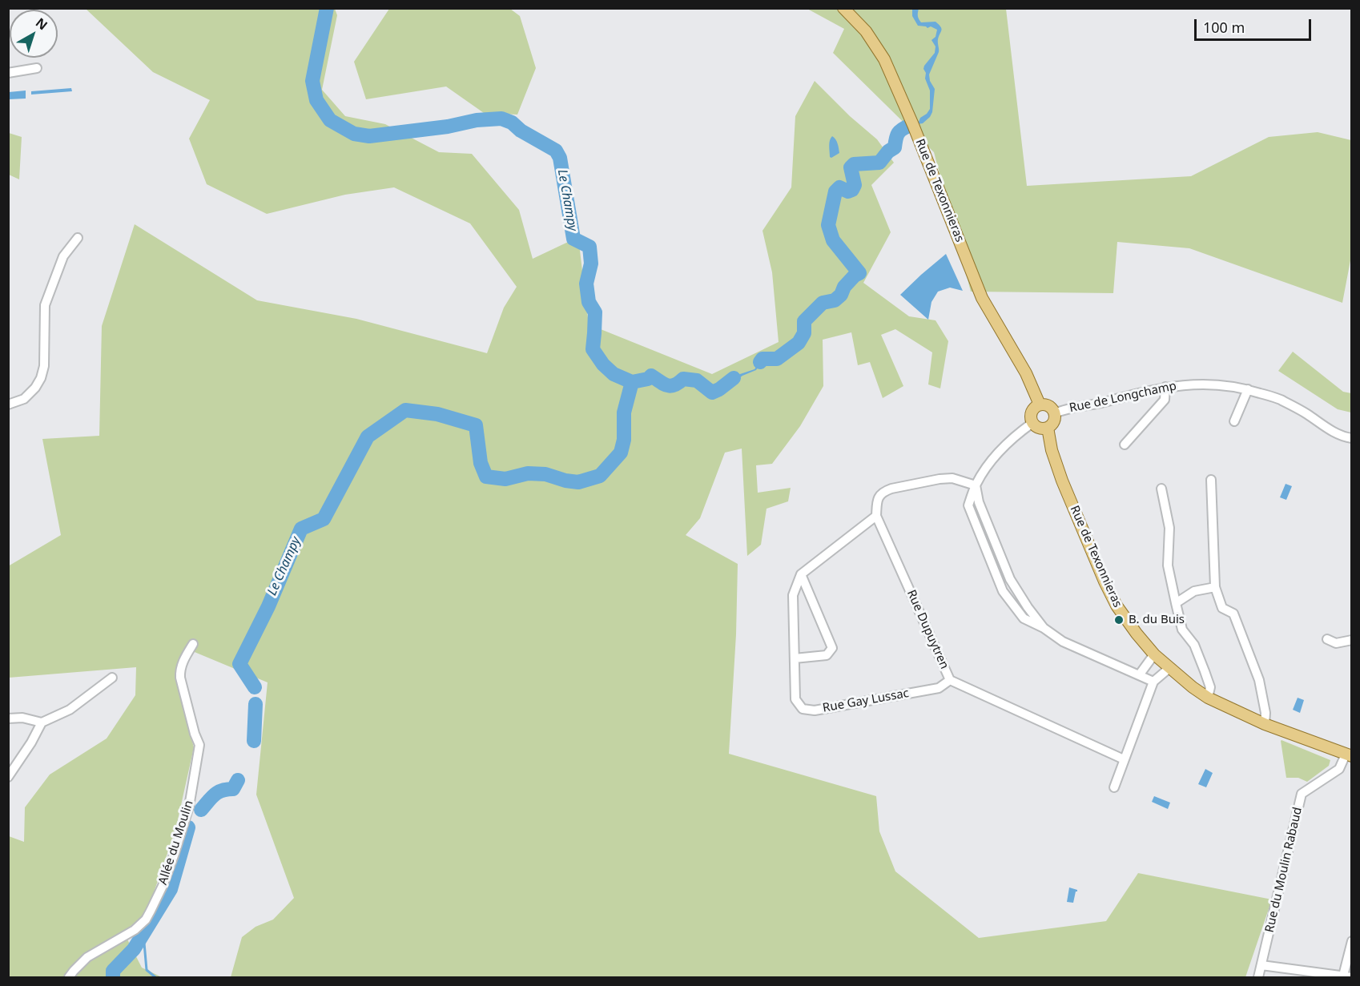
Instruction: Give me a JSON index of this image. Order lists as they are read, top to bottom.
{
  "streets": {
    "main road": ["Rue de Texonnieras"],
    "street": [
      "Rue de Longchamp",
      "Rue Dupuytren",
      "Rue Gay Lussac",
      "Allée du Moulin",
      "Rue du Moulin Rabaud"
    ]
  },
  "crossings": [
    ["Rue de Texonnieras", "Rue de Longchamp"],
    ["Rue de Texonnieras", "Rue du Moulin Rabaud"],
    ["Rue Dupuytren", "Rue Gay Lussac"]
  ],
  "water": ["Le Champy"],
  "places": ["B. du Buis"],
  "scale_bar": "100 m",
  "north": "top right"
}
